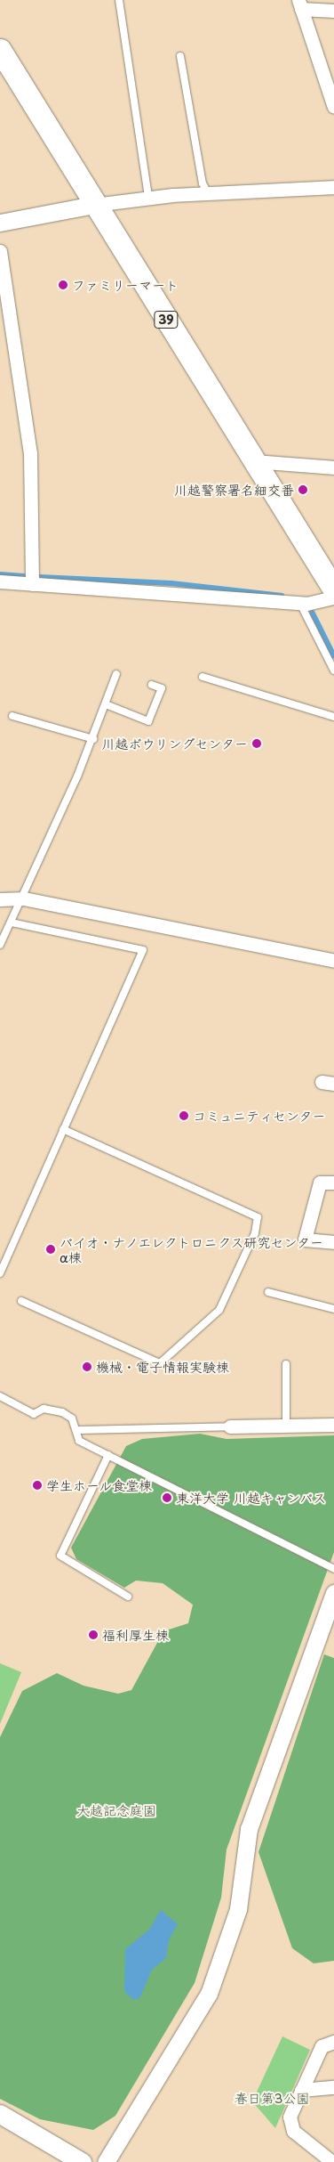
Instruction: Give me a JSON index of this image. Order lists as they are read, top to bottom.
{
  "streets": {
    "main road": ["39"]
  },
  "parks": ["大越記念庭園", "春日第3公園"],
  "places": [
    "ファミリーマート",
    "川越警察署名細交番",
    "川越ボウリングセンター",
    "コミュニティセンター",
    "バイオ・ナノエレクトロニクス研究センター α棟",
    "機械・電子情報実験棟",
    "学生ホール食堂棟",
    "東洋大学 川越キャンパス",
    "福利厚生棟"
  ]
}
